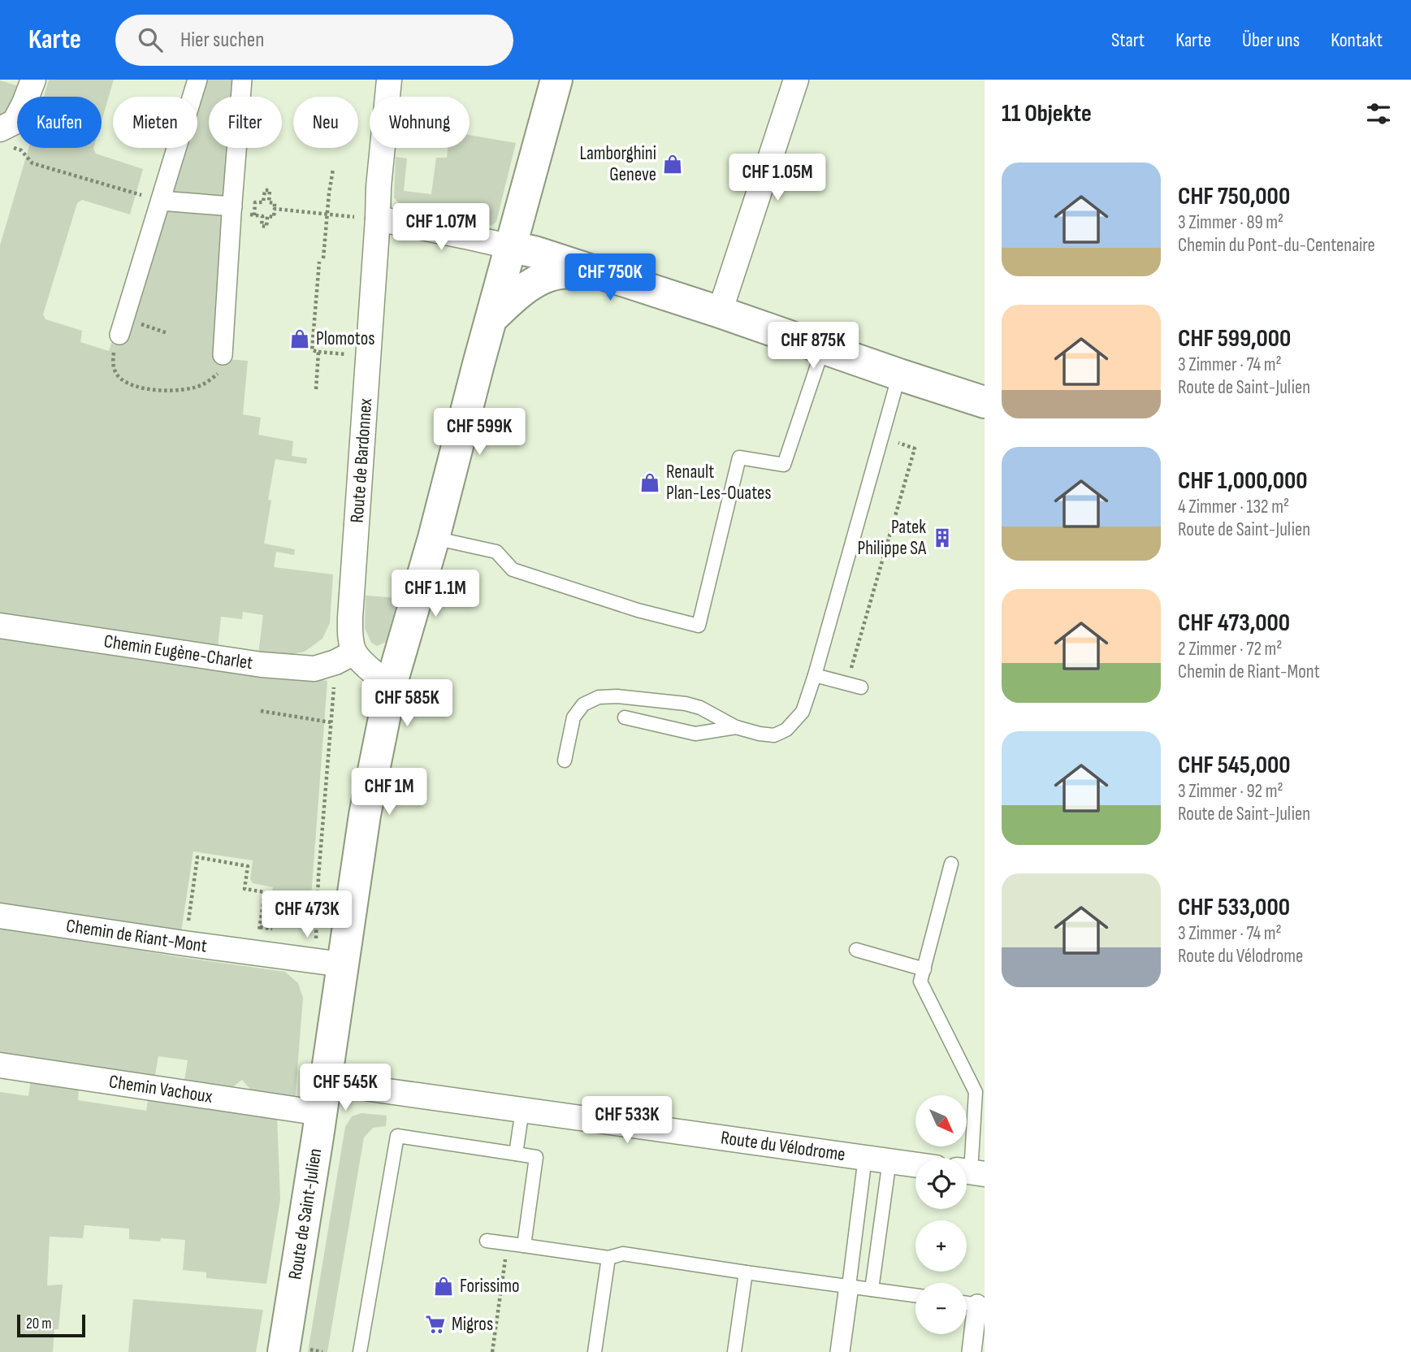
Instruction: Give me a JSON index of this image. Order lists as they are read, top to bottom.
{
  "streets": {
    "main road": ["Route de Saint-Julien"],
    "street": [
      "Route de Bardonnex",
      "Chemin Eugène-Charlet",
      "Chemin de Riant-Mont",
      "Chemin Vachoux",
      "Route du Vélodrome"
    ]
  },
  "crossings": [
    ["Route de Bardonnex", "Chemin Eugène-Charlet"],
    ["Chemin de Riant-Mont", "Route de Saint-Julien"],
    ["Chemin Vachoux", "Route de Saint-Julien"],
    ["Route du Vélodrome", "Route de Saint-Julien"]
  ],
  "places": {
    "shop": [
      "Lamborghini Geneve",
      "Plomotos",
      "Renault Plan-Les-Ouates",
      "Forissimo"
    ],
    "building": ["Patek Philippe SA"],
    "supermarket": ["Migros"]
  },
  "scale_bar": "20 m",
  "north": "bottom right",
  "page": {
    "header": "Karte",
    "search": "Hier suchen",
    "nav": [
      "Start",
      "Karte",
      "Über uns",
      "Kontakt"
    ],
    "heading": "11 Objekte",
    "chip": [
      "Kaufen",
      "Mieten",
      "Filter",
      "Neu",
      "Wohnung"
    ],
    "list": [
      {
        "name": "CHF 750,000",
        "note": "3 Zimmer · 89 m² · Chemin du Pont-du-Centenaire"
      },
      {
        "name": "CHF 599,000",
        "note": "3 Zimmer · 74 m² · Route de Saint-Julien"
      },
      {
        "name": "CHF 1,000,000",
        "note": "4 Zimmer · 132 m² · Route de Saint-Julien"
      },
      {
        "name": "CHF 473,000",
        "note": "2 Zimmer · 72 m² · Chemin de Riant-Mont"
      },
      {
        "name": "CHF 545,000",
        "note": "3 Zimmer · 92 m² · Route de Saint-Julien"
      },
      {
        "name": "CHF 533,000",
        "note": "3 Zimmer · 74 m² · Route du Vélodrome"
      }
    ],
    "price": [
      "CHF 1.05M",
      "CHF 1.07M",
      "CHF 750K",
      "CHF 875K",
      "CHF 599K",
      "CHF 1.1M",
      "CHF 585K",
      "CHF 1M",
      "CHF 473K",
      "CHF 545K",
      "CHF 533K"
    ],
    "map_buttons": ["+", "−"],
    "scale": "20 m"
  }
}
